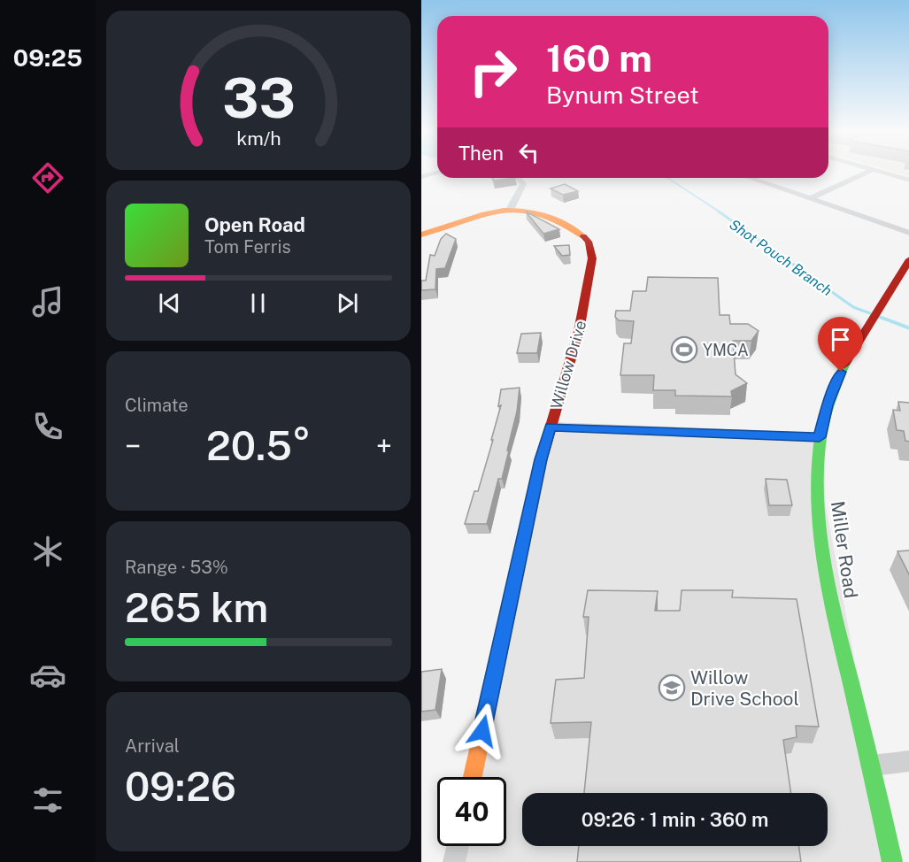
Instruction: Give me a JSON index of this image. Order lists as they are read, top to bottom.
{
  "streets": {
    "street": ["Willow Drive", "Miller Road"]
  },
  "water": ["Shot Pouch Branch"],
  "places": {
    "sports": ["YMCA"],
    "school or university": ["Willow Drive School"]
  },
  "page": {
    "tabs": "09:25",
    "turn": ["160 m", "Bynum Street"],
    "then": "Then",
    "song": ["Open Road", "Tom Ferris"],
    "tile": [
      "Climate",
      ["Range · 53%", "265 km"],
      ["Arrival", "09:26"]
    ],
    "heat": ["−", "20.5°", "+"],
    "limit": "40",
    "trip": "09:26 · 1 min · 360 m",
    "gauge": ["33", "km/h"]
  }
}
